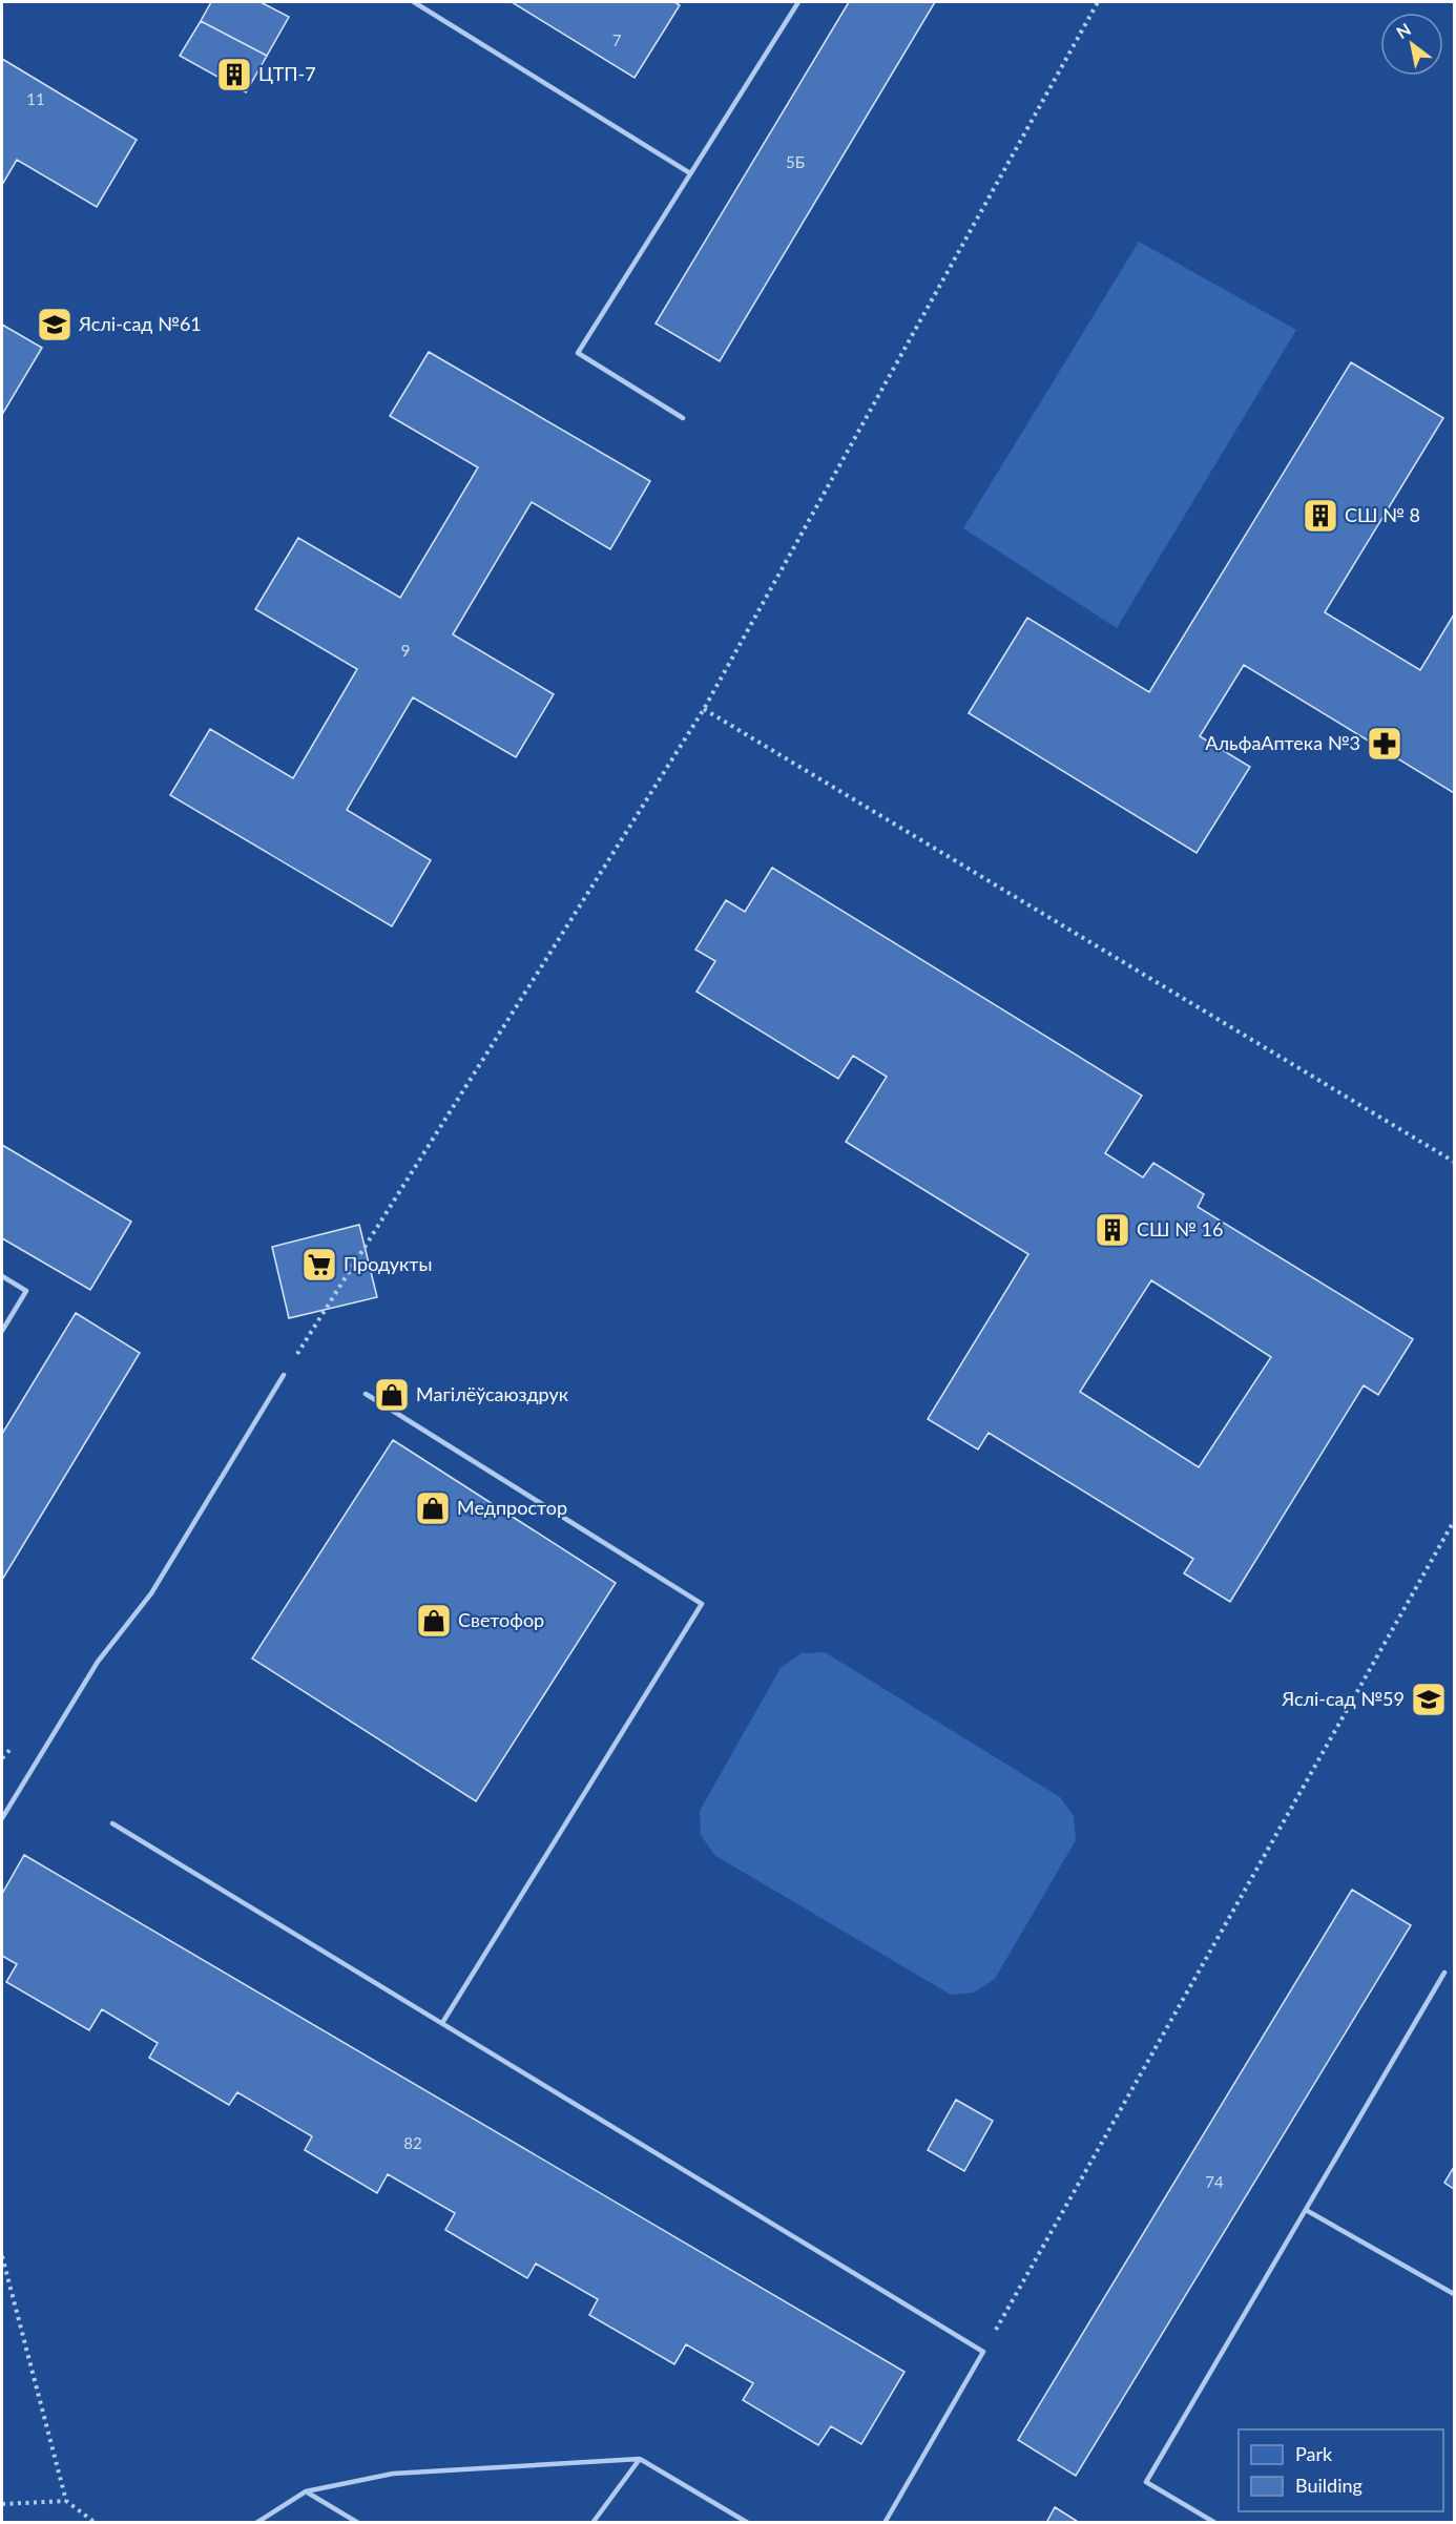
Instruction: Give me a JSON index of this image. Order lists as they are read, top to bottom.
{
  "places": {
    "building": ["ЦТП-7", "СШ № 8", "СШ № 16"],
    "school or university": ["Яслі-сад №61", "Яслі-сад №59"],
    "pharmacy": ["АльфаАптека №3"],
    "supermarket": ["Продукты"],
    "shop": ["Магілёўсаюздрук", "Медпростор", "Светофор"]
  },
  "house_numbers": [
    "7",
    "11",
    "5Б",
    "9",
    "82",
    "74"
  ],
  "legend": ["Park", "Building"],
  "north": "top left"
}
